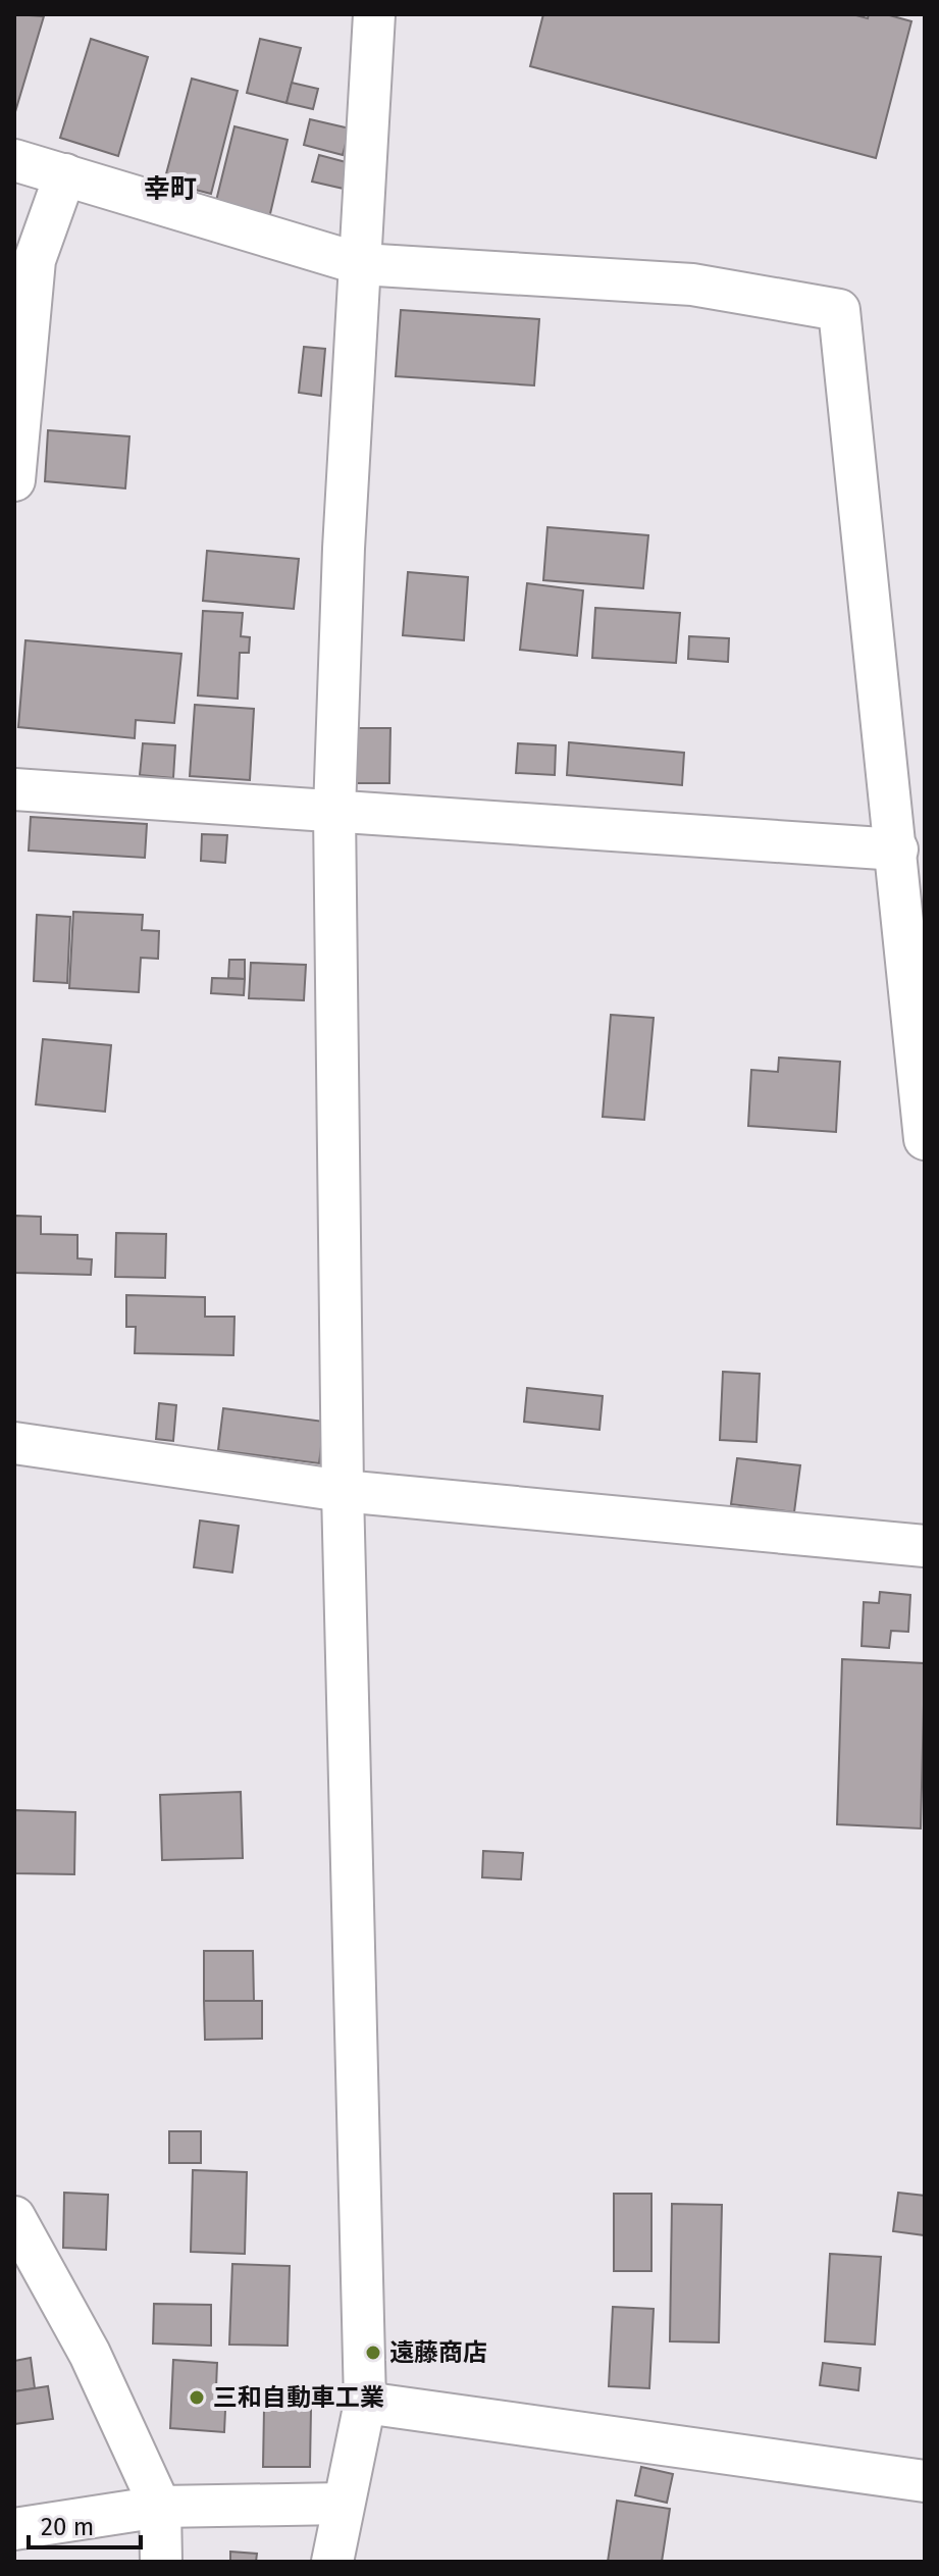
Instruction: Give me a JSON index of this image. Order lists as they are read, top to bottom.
{
  "districts": ["幸町"],
  "places": ["遠藤商店", "三和自動車工業"],
  "scale_bar": "20 m"
}
